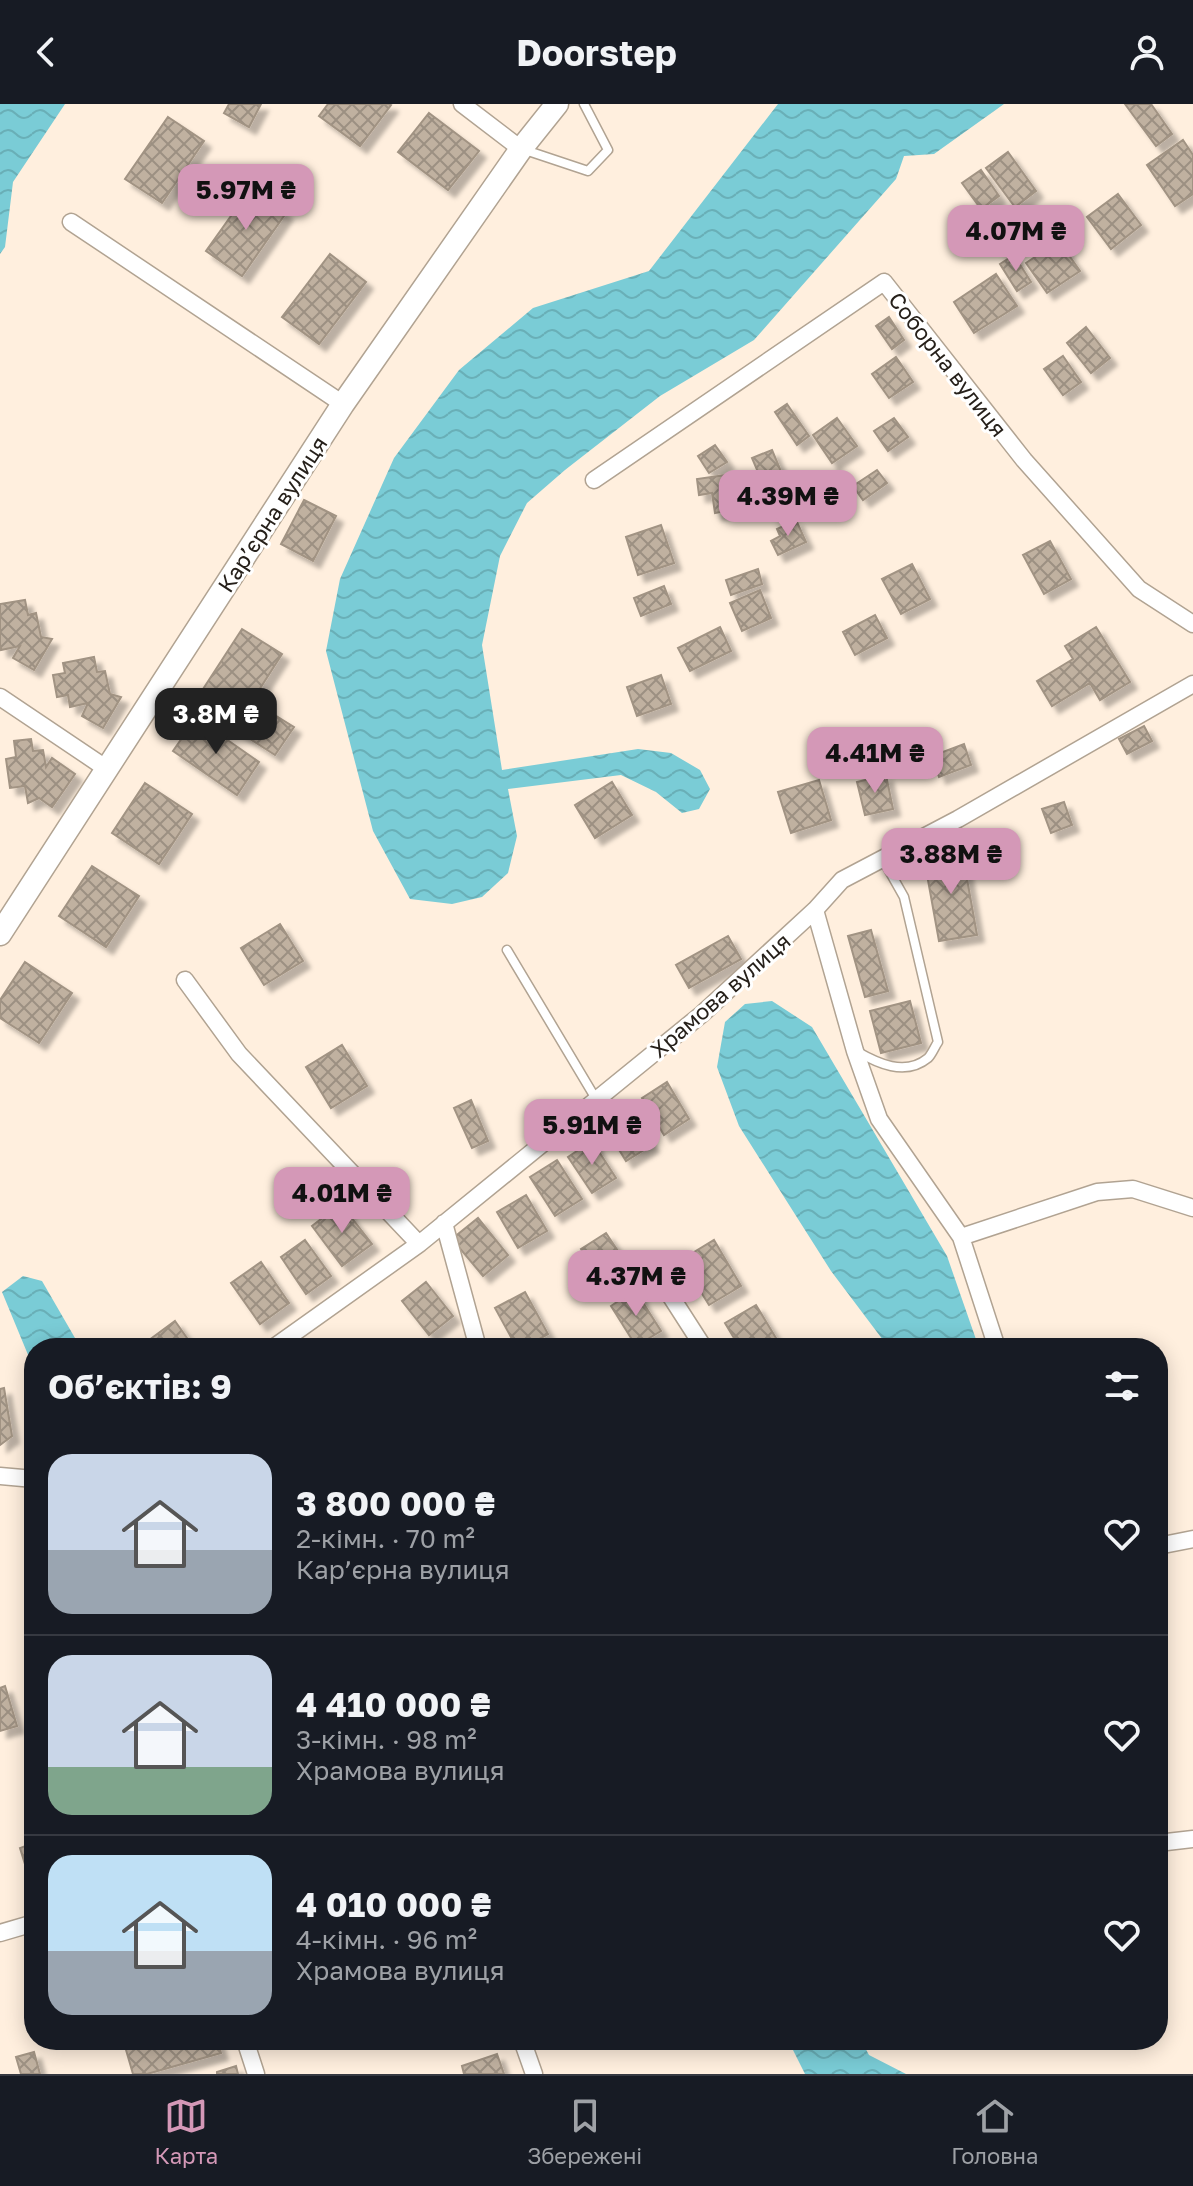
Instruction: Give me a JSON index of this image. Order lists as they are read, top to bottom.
{
  "streets": {
    "street": ["Соборна вулиця", "Карʼєрна вулиця", "Храмова вулиця"]
  },
  "page": {
    "header": "Doorstep",
    "price": [
      "5.97M ₴",
      "4.07M ₴",
      "4.39M ₴",
      "3.8M ₴",
      "4.41M ₴",
      "3.88M ₴",
      "5.91M ₴",
      "4.01M ₴",
      "4.37M ₴"
    ],
    "heading": "Об’єктів: 9",
    "list": [
      {
        "name": "3 800 000 ₴",
        "note": "2-кімн. · 70 m² · Карʼєрна вулиця"
      },
      {
        "name": "4 410 000 ₴",
        "note": "3-кімн. · 98 m² · Храмова вулиця"
      },
      {
        "name": "4 010 000 ₴",
        "note": "4-кімн. · 96 m² · Храмова вулиця"
      }
    ],
    "tabs": ["Карта", "Збережені", "Головна"]
  }
}
